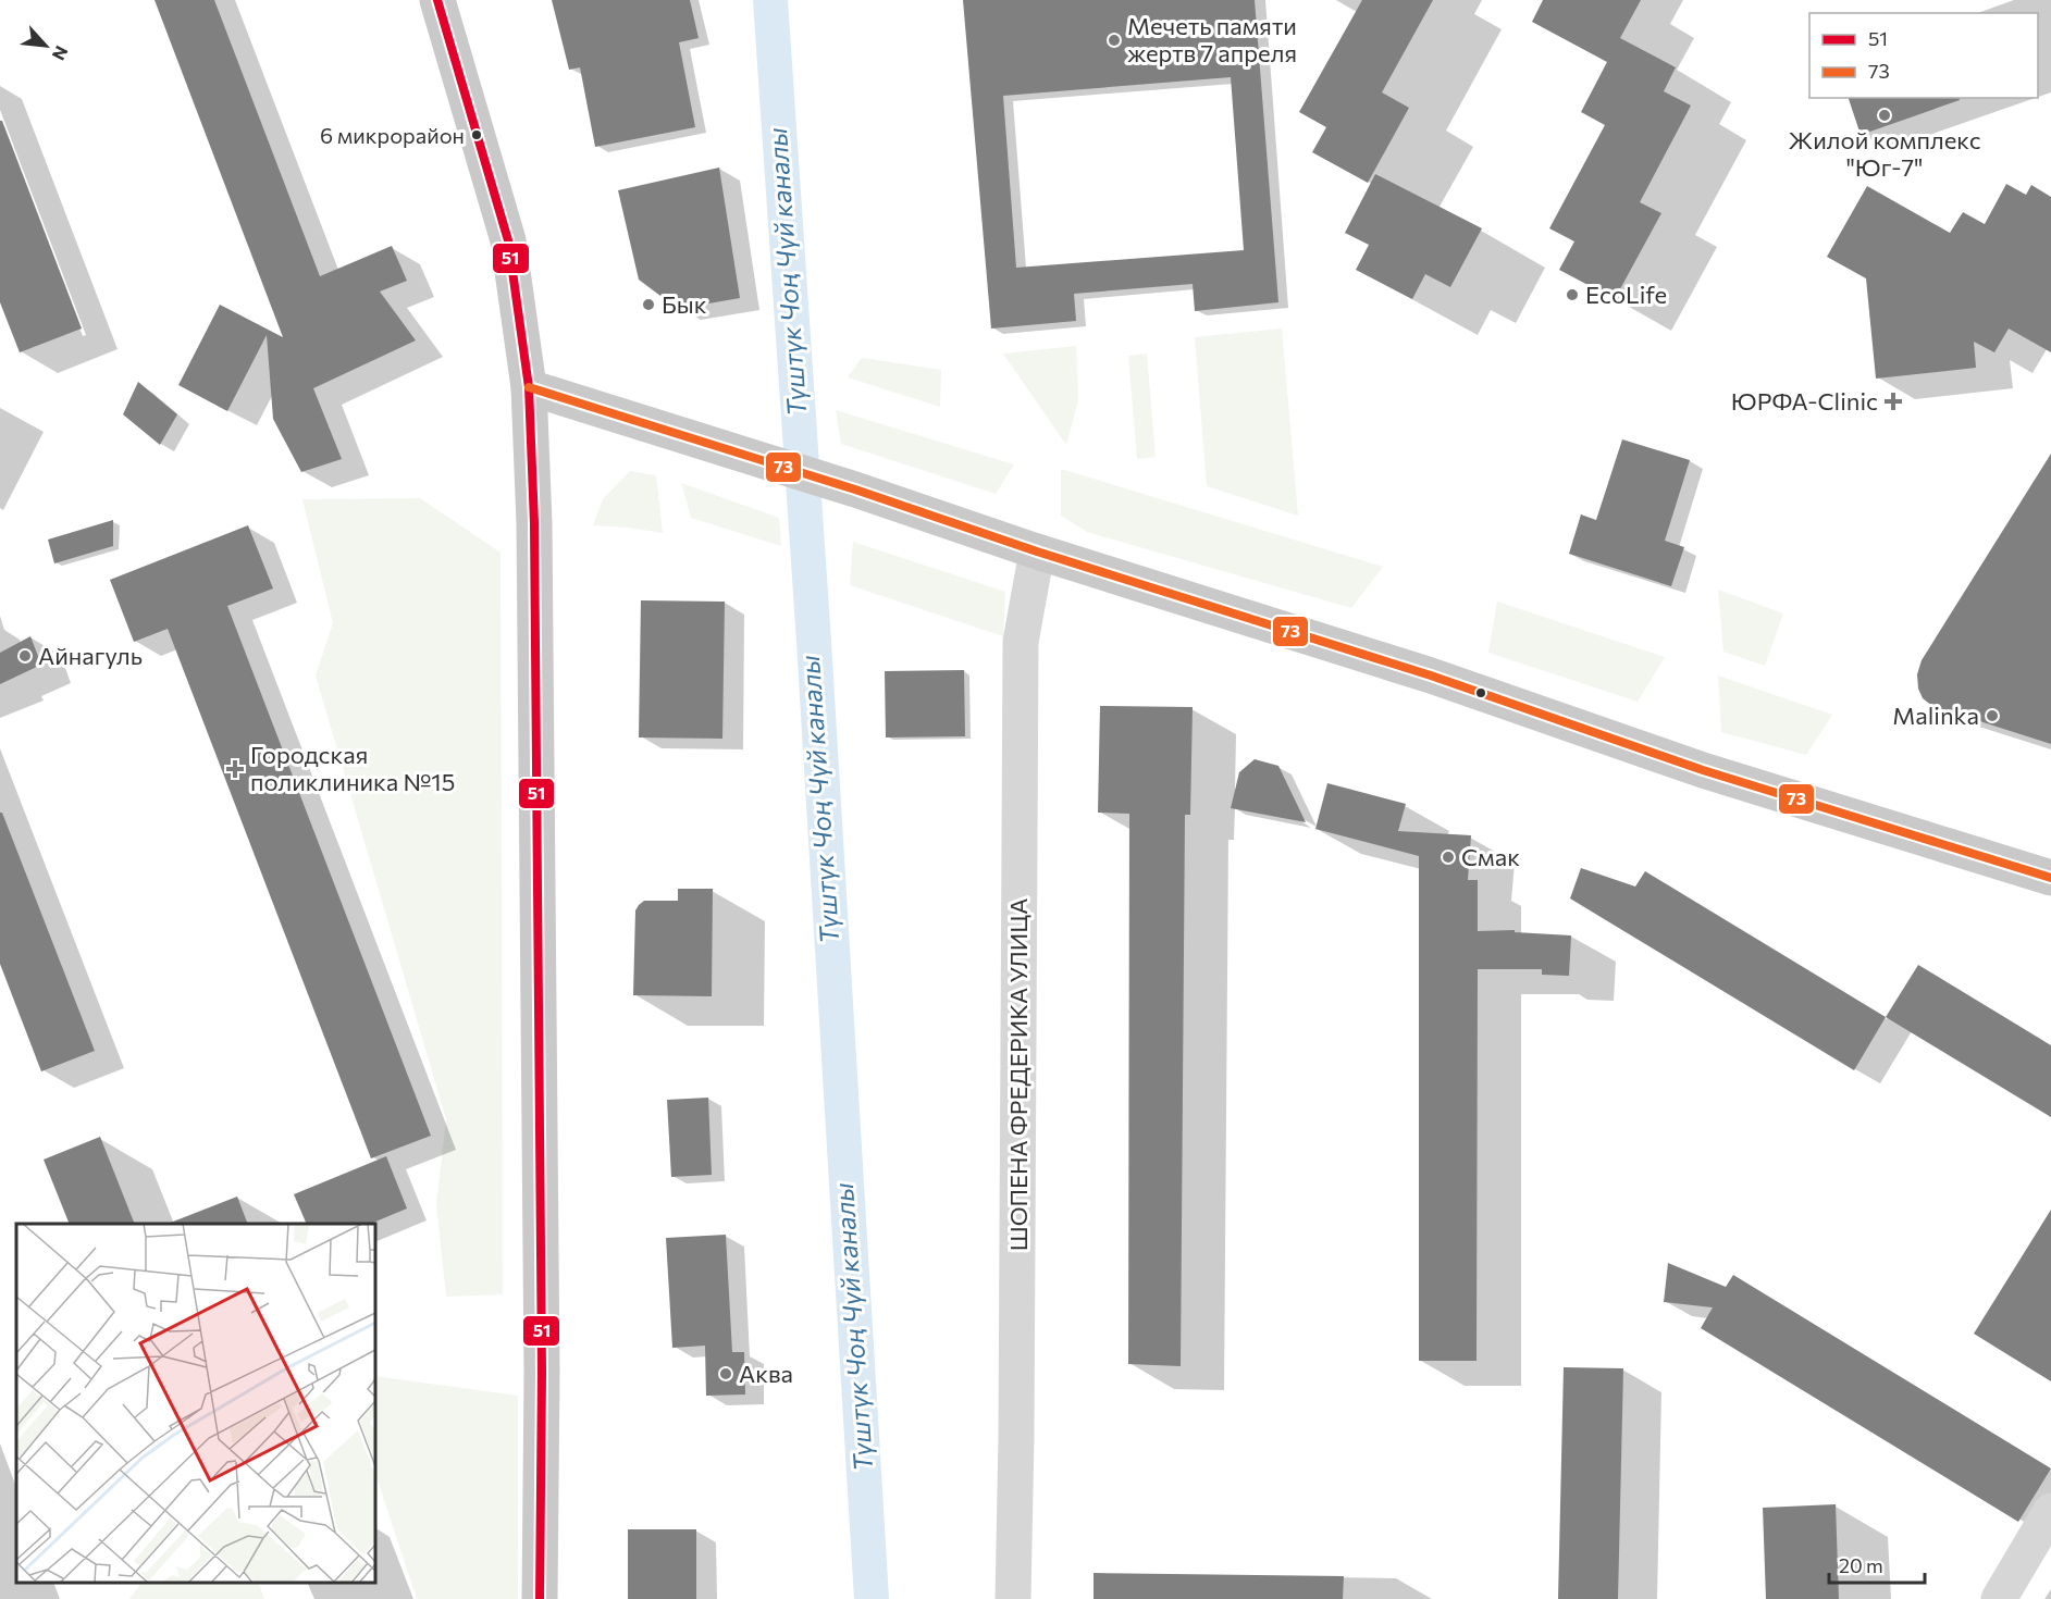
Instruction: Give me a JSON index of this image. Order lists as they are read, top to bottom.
{
  "streets": {
    "street": ["ШОПЕНА ФРЕДЕРИКА УЛИЦА"]
  },
  "water": ["Түштүк Чоң Чүй каналы"],
  "places": {
    "other": [
      "Мечеть памяти жертв 7 апреля",
      "Жилой комплекс \"Юг-7\"",
      "6 микрорайон",
      "EcoLife",
      "Бык",
      "Айнагуль",
      "Malinka",
      "Смак",
      "Аква"
    ],
    "health": ["ЮРФА-Clinic", "Городская поликлиника №15"]
  },
  "lines": ["transit line 51", "transit line 73"],
  "legend": ["51", "73"],
  "scale_bar": "20 m",
  "north": "bottom right"
}
